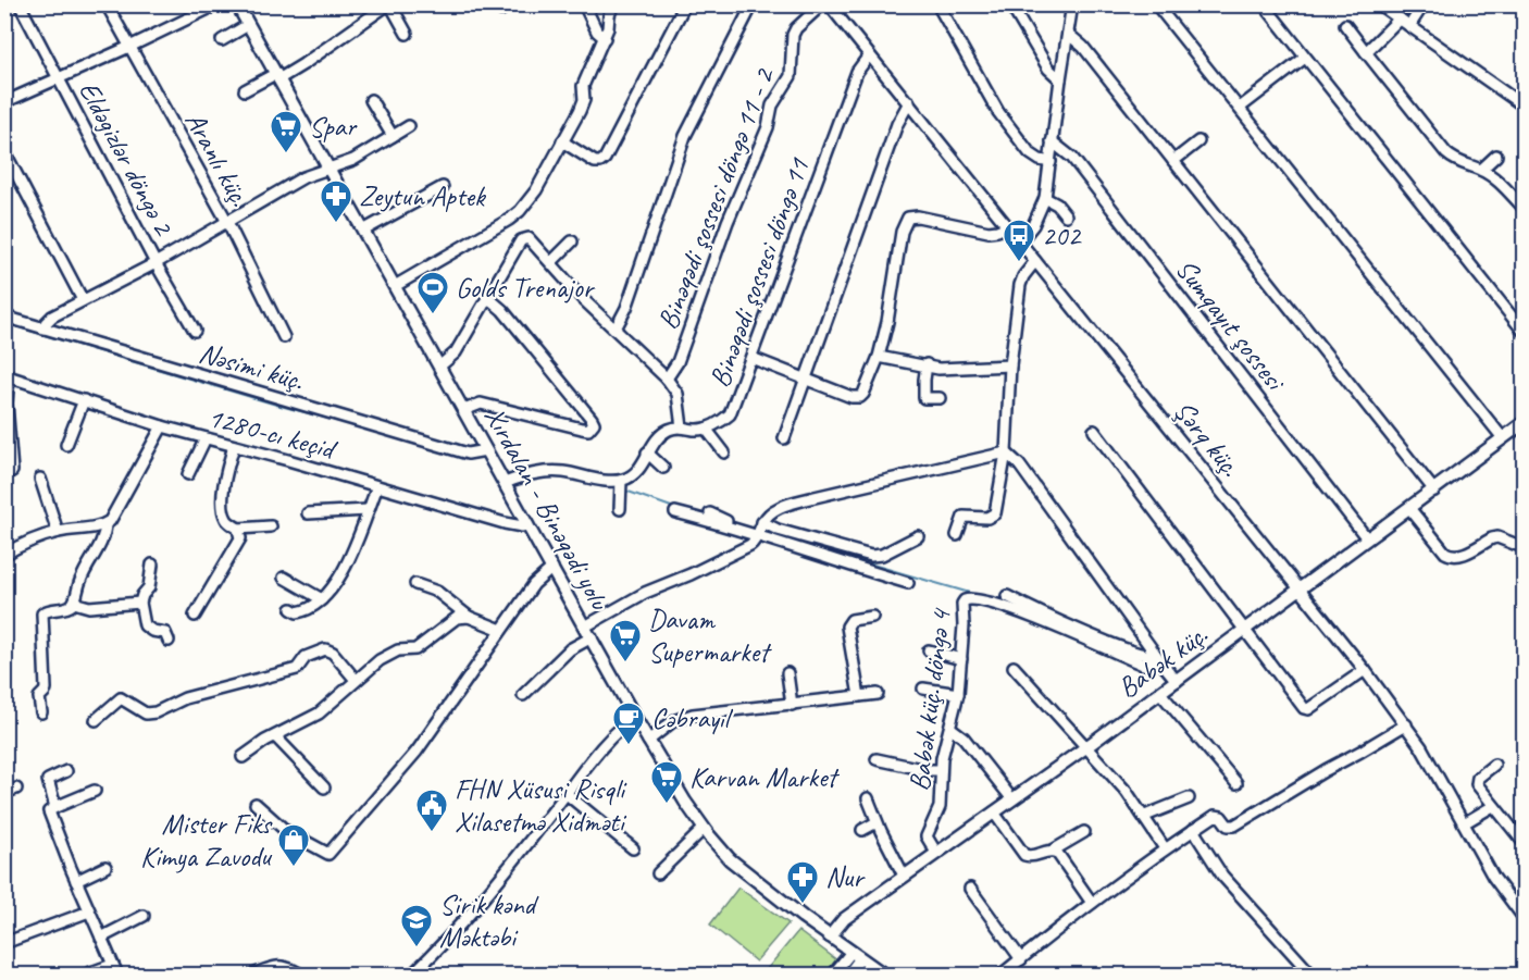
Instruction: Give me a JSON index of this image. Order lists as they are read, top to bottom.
{
  "streets": {
    "main road": ["Xırdalan - Binəqədi yolu", "Babək küç."],
    "street": [
      "Eldəgizlər döngə 2",
      "Aranlı küç.",
      "Binəqədi şossesi döngə 11 - 2",
      "Binəqədi şossesi döngə 11",
      "Sumqayıt şossesi",
      "Nəsimi küç.",
      "1280-cı keçid",
      "Şərq küç.",
      "Babək küç. döngə 4"
    ]
  },
  "crossings": [
    ["Binəqədi şossesi döngə 11", "Şərq küç."],
    ["Sumqayıt şossesi", "Babək küç."],
    ["Nəsimi küç.", "Xırdalan - Binəqədi yolu"],
    ["1280-cı keçid", "Xırdalan - Binəqədi yolu"],
    ["Şərq küç.", "Babək küç."],
    ["Xırdalan - Binəqədi yolu", "Babək küç."],
    ["Babək küç.", "Babək küç. döngə 4"]
  ],
  "places": {
    "supermarket": ["Spar", "Davam Supermarket", "Karvan Market"],
    "pharmacy": ["Zeytun Aptek", "Nur"],
    "bus stop": ["202"],
    "sports": ["Golds Trenajor"],
    "cafe": ["Cəbrayıl"],
    "public building": ["FHN Xüsusi Risqli Xilasetmə Xidməti"],
    "shop": ["Mister Fiks Kimya Zavodu"],
    "school or university": ["Sirik kənd Məktəbi"]
  }
}
